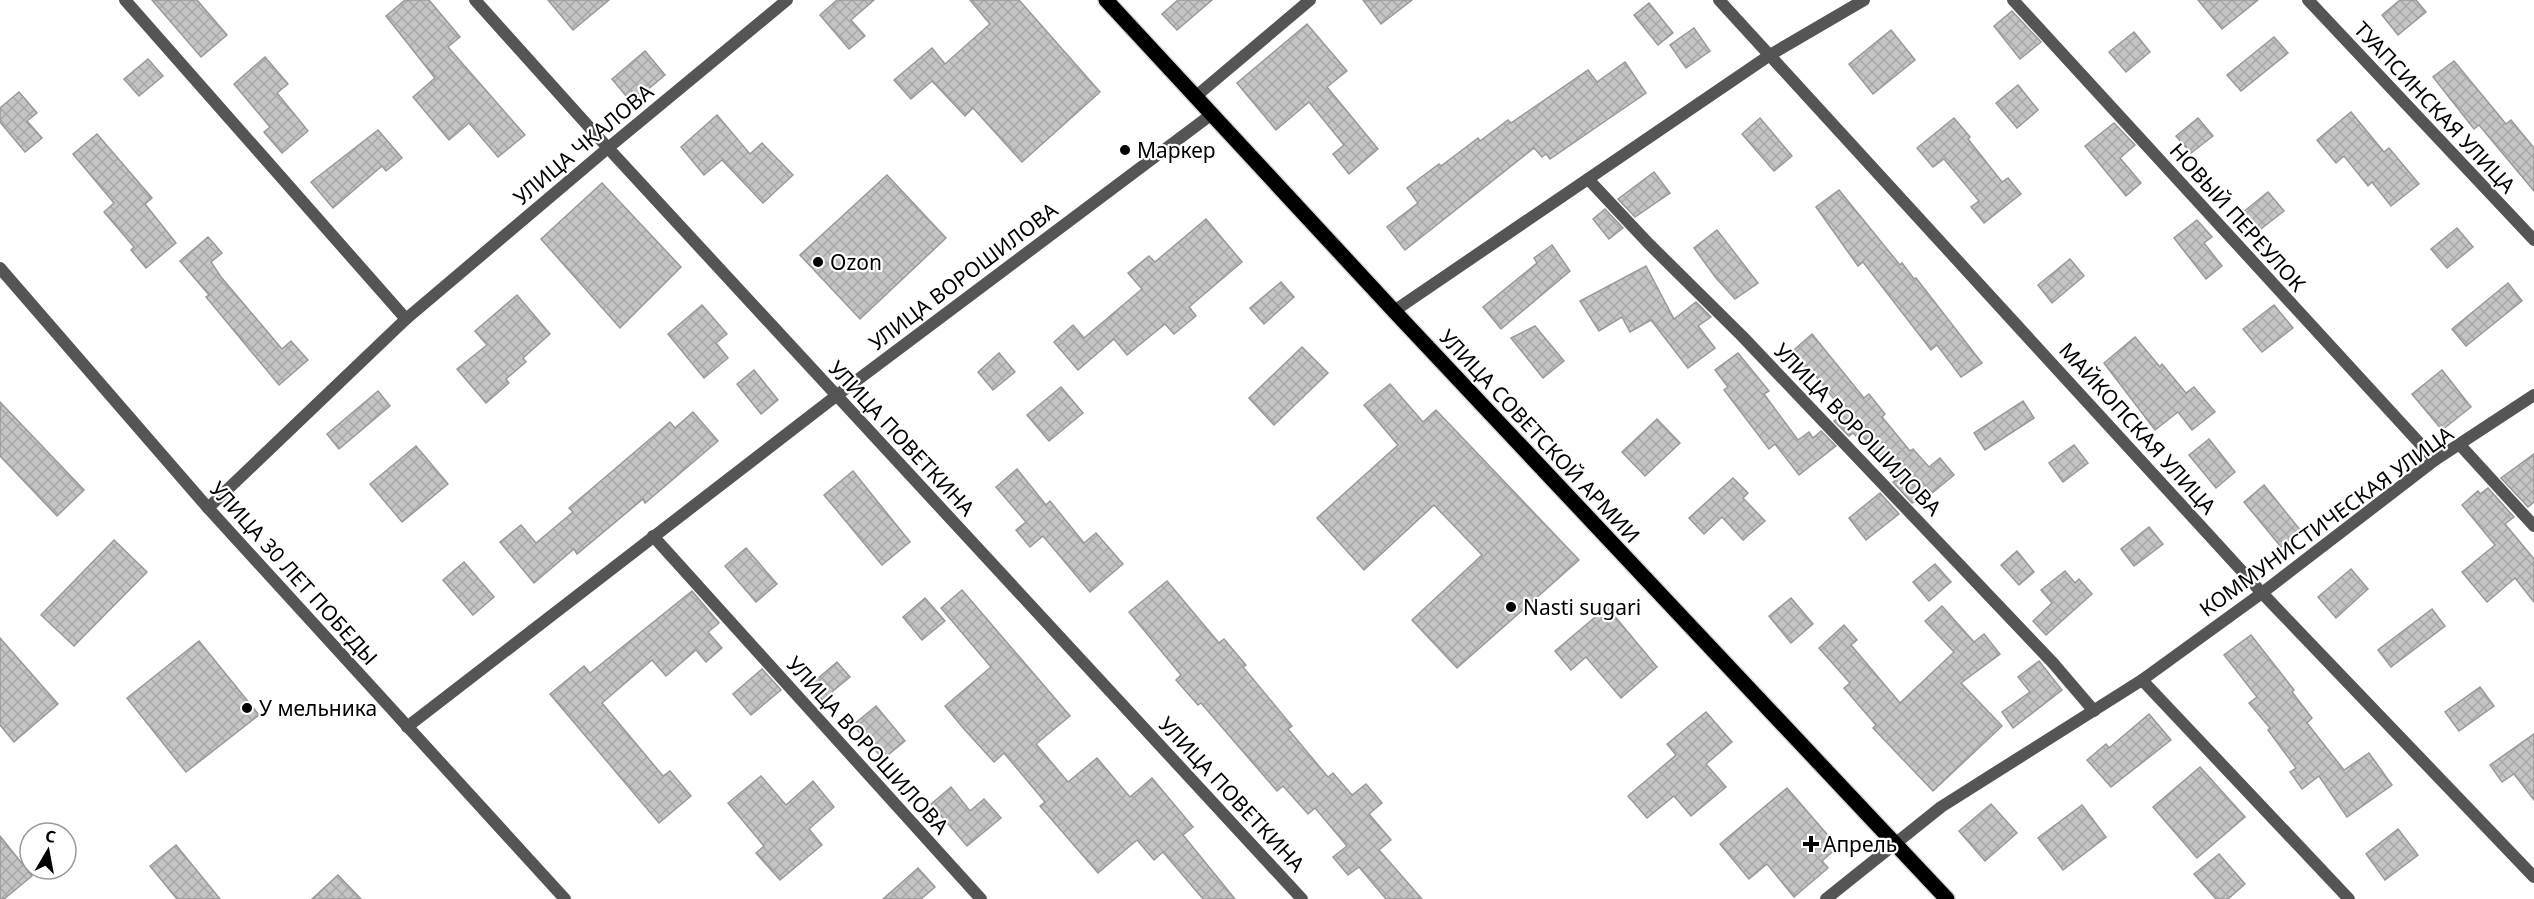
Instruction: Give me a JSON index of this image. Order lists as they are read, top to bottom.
{
  "streets": {
    "main road": ["УЛИЦА СОВЕТСКОЙ АРМИИ"],
    "street": [
      "ТУАПСИНСКАЯ УЛИЦА",
      "УЛИЦА ЧКАЛОВА",
      "НОВЫЙ ПЕРЕУЛОК",
      "УЛИЦА ВОРОШИЛОВА",
      "МАЙКОПСКАЯ УЛИЦА",
      "УЛИЦА ПОВЕТКИНА",
      "КОММУНИСТИЧЕСКАЯ УЛИЦА",
      "УЛИЦА 30 ЛЕТ ПОБЕДЫ"
    ]
  },
  "crossings": [
    ["УЛИЦА ЧКАЛОВА", "УЛИЦА ПОВЕТКИНА"],
    ["УЛИЦА ЧКАЛОВА", "УЛИЦА 30 ЛЕТ ПОБЕДЫ"],
    ["НОВЫЙ ПЕРЕУЛОК", "КОММУНИСТИЧЕСКАЯ УЛИЦА"],
    ["УЛИЦА ВОРОШИЛОВА", "УЛИЦА СОВЕТСКОЙ АРМИИ"],
    ["УЛИЦА ВОРОШИЛОВА", "УЛИЦА ПОВЕТКИНА"],
    ["УЛИЦА ВОРОШИЛОВА", "КОММУНИСТИЧЕСКАЯ УЛИЦА"],
    ["УЛИЦА ВОРОШИЛОВА", "УЛИЦА 30 ЛЕТ ПОБЕДЫ"],
    ["МАЙКОПСКАЯ УЛИЦА", "КОММУНИСТИЧЕСКАЯ УЛИЦА"],
    ["УЛИЦА СОВЕТСКОЙ АРМИИ", "КОММУНИСТИЧЕСКАЯ УЛИЦА"]
  ],
  "places": {
    "other": [
      "Маркер",
      "Ozon",
      "Nasti sugari",
      "У мельника"
    ],
    "health": ["Апрель"]
  },
  "north": "top"
}
